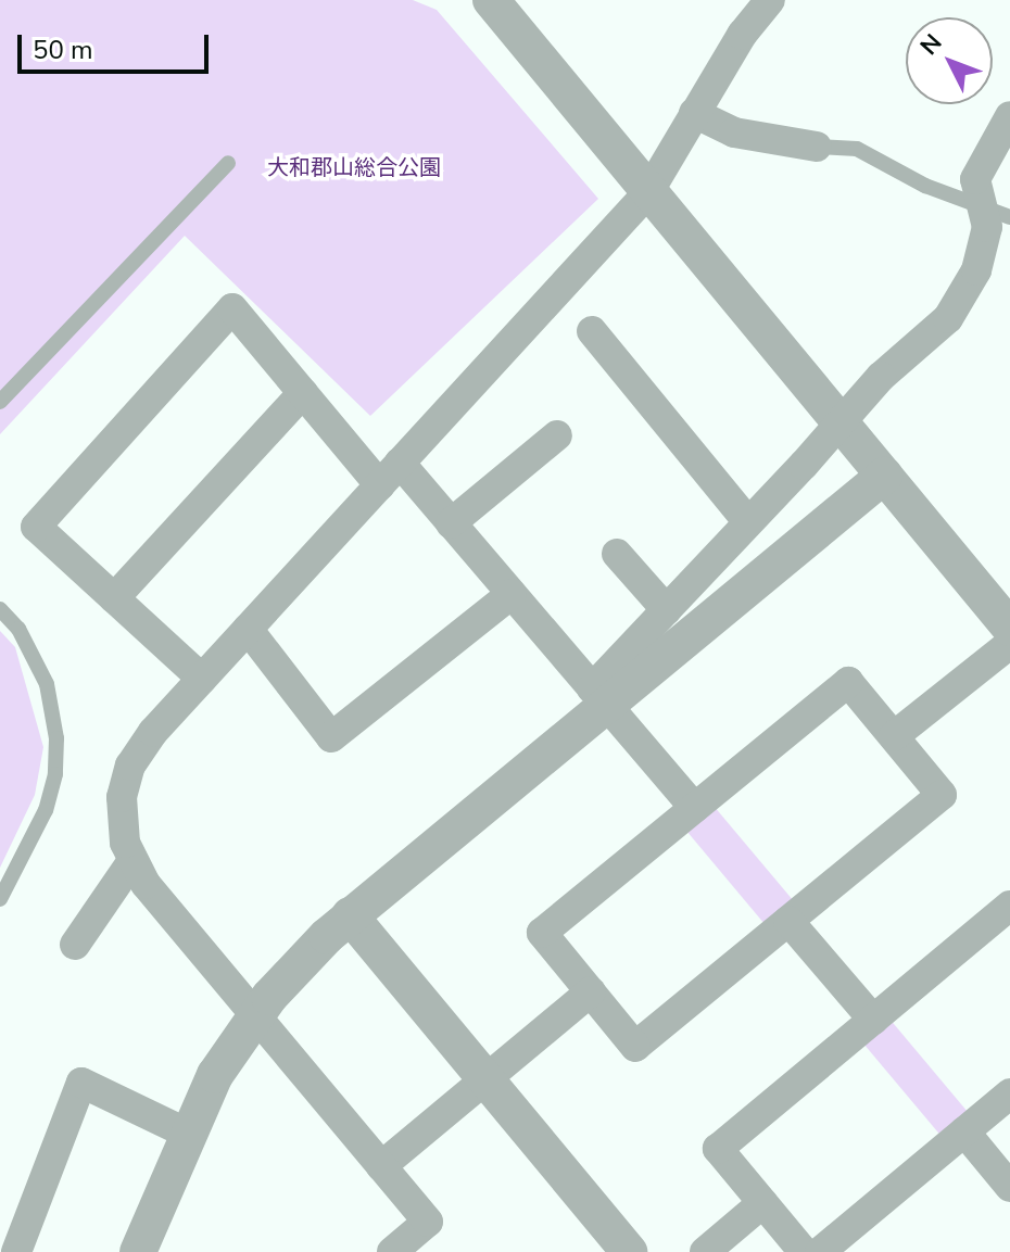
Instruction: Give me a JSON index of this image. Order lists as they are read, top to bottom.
{
  "parks": ["大和郡山総合公園"],
  "scale_bar": "50 m",
  "north": "top left"
}
